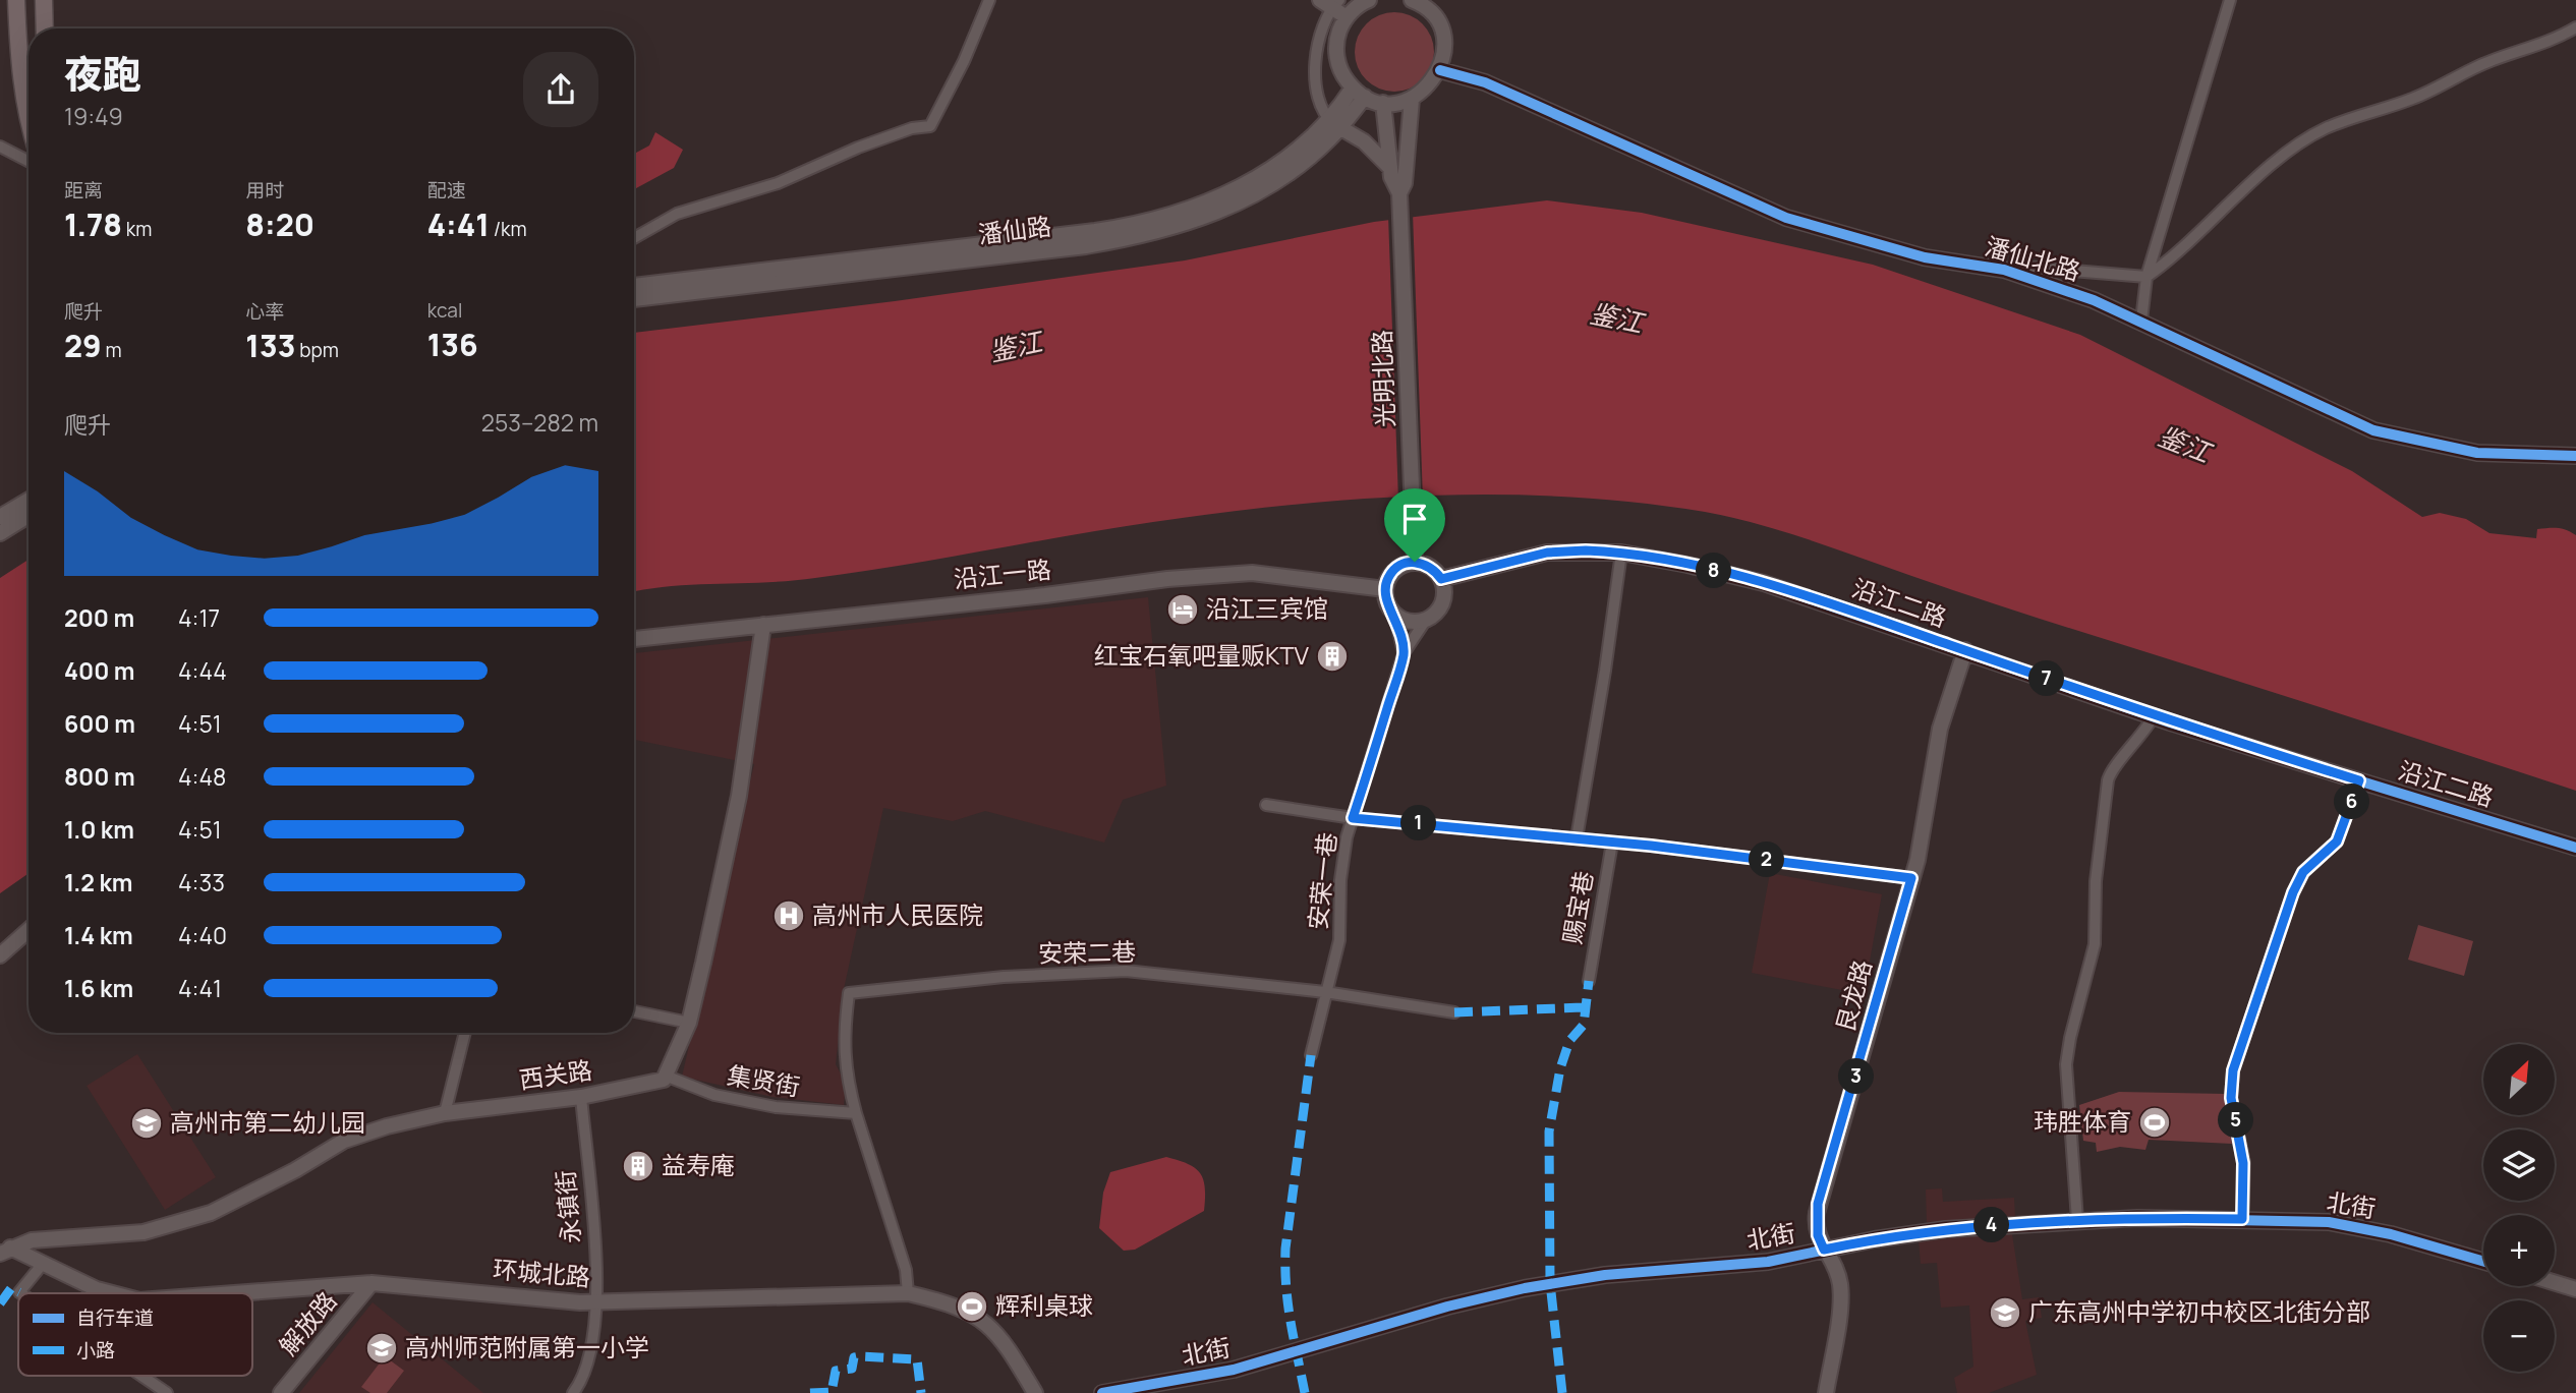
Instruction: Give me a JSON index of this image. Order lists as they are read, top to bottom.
{
  "streets": {
    "street": [
      "潘仙路",
      "潘仙北路",
      "光明北路",
      "沿江一路",
      "沿江二路",
      "安荣一巷",
      "赐宝巷",
      "安荣二巷",
      "艮龙路",
      "西关路",
      "集贤街",
      "北街",
      "永镇街",
      "环城北路",
      "解放路"
    ]
  },
  "crossings": [
    ["光明北路", "沿江一路"],
    ["光明北路", "沿江二路"],
    ["沿江一路", "沿江二路"],
    ["沿江二路", "艮龙路"],
    ["安荣一巷", "安荣二巷"],
    ["安荣二巷", "集贤街"],
    ["艮龙路", "北街"],
    ["西关路", "集贤街"],
    ["西关路", "永镇街"],
    ["西关路", "环城北路"],
    ["永镇街", "环城北路"],
    ["环城北路", "解放路"]
  ],
  "water": ["鉴江"],
  "places": {
    "hotel": ["沿江三宾馆"],
    "building": ["红宝石氧吧量贩KTV", "益寿庵"],
    "hospital": ["高州市人民医院"],
    "sports": ["玮胜体育", "辉利桌球"],
    "school or university": ["高州市第二幼儿园", "广东高州中学初中校区北街分部", "高州师范附属第一小学"]
  },
  "legend": ["自行车道", "小路"],
  "north": "top right",
  "page": {
    "heading": ["夜跑", "19:49"],
    "stats": [
      ["距离", "1.78 km"],
      ["用时", "8:20"],
      ["配速", "4:41 /km"],
      ["爬升", "29 m"],
      ["心率", "133 bpm"],
      ["kcal", "136"]
    ],
    "chart": ["爬升", "253–282 m"],
    "pins": [
      "8",
      "7",
      "6",
      "1",
      "2",
      "3",
      "5",
      "4"
    ],
    "list": [
      {
        "name": "200 m",
        "note": "4:17"
      },
      {
        "name": "400 m",
        "note": "4:44"
      },
      {
        "name": "600 m",
        "note": "4:51"
      },
      {
        "name": "800 m",
        "note": "4:48"
      },
      {
        "name": "1.0 km",
        "note": "4:51"
      },
      {
        "name": "1.2 km",
        "note": "4:33"
      },
      {
        "name": "1.4 km",
        "note": "4:40"
      },
      {
        "name": "1.6 km",
        "note": "4:41"
      }
    ],
    "map_buttons": ["+", "−"]
  }
}
